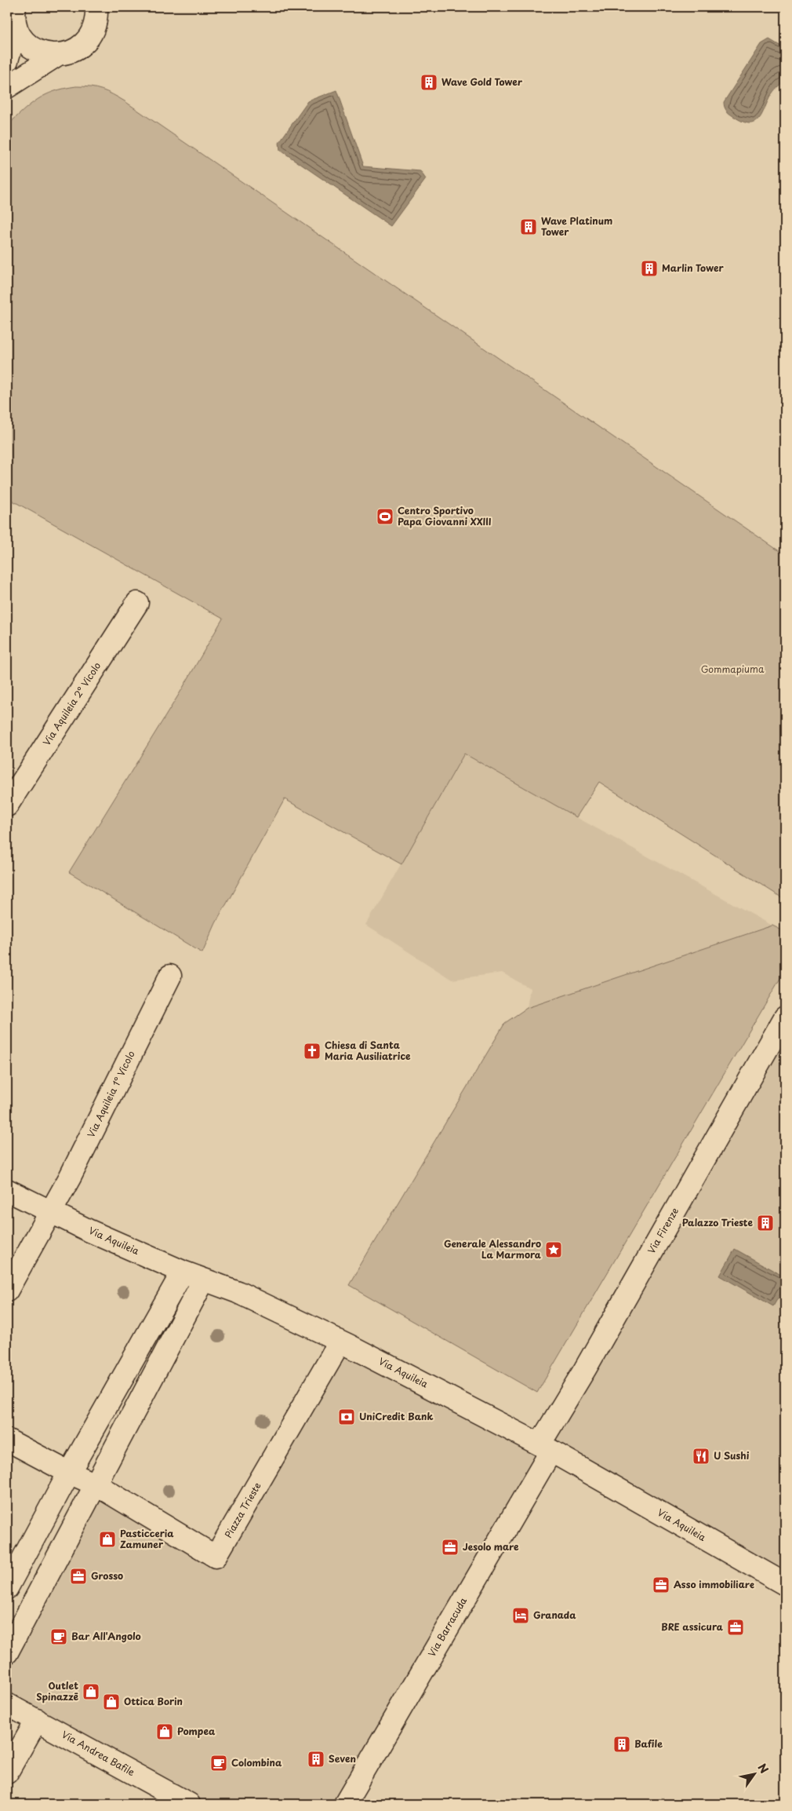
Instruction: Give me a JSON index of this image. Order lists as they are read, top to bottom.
{
  "streets": {
    "street": [
      "Via Aquileia 2° Vicolo",
      "Via Aquileia 1° Vicolo",
      "Via Firenze",
      "Via Aquileia",
      "Via Barracuda",
      "Via Andrea Bafile"
    ]
  },
  "crossings": [
    ["Via Aquileia 1° Vicolo", "Via Aquileia"],
    ["Via Firenze", "Via Aquileia"],
    ["Via Firenze", "Via Barracuda"],
    ["Via Aquileia", "Via Barracuda"]
  ],
  "parks": ["Gommapiuma"],
  "places": {
    "building": [
      "Wave Gold Tower",
      "Wave Platinum Tower",
      "Marlin Tower",
      "Palazzo Trieste",
      "Bafile",
      "Seven"
    ],
    "sports": ["Centro Sportivo Papa Giovanni XXIII"],
    "church": ["Chiesa di Santa Maria Ausiliatrice"],
    "place": ["Generale Alessandro La Marmora"],
    "bank": ["UniCredit Bank"],
    "restaurant": ["U Sushi"],
    "shop": [
      "Pasticceria Zamuner",
      "Outlet Spinazzē",
      "Ottica Borin",
      "Pompea"
    ],
    "office": [
      "Jesolo mare",
      "Grosso",
      "Asso immobiliare",
      "BRE assicura"
    ],
    "hotel": ["Granada"],
    "cafe": ["Bar All'Angolo", "Colombina"]
  },
  "north": "top right"
}
